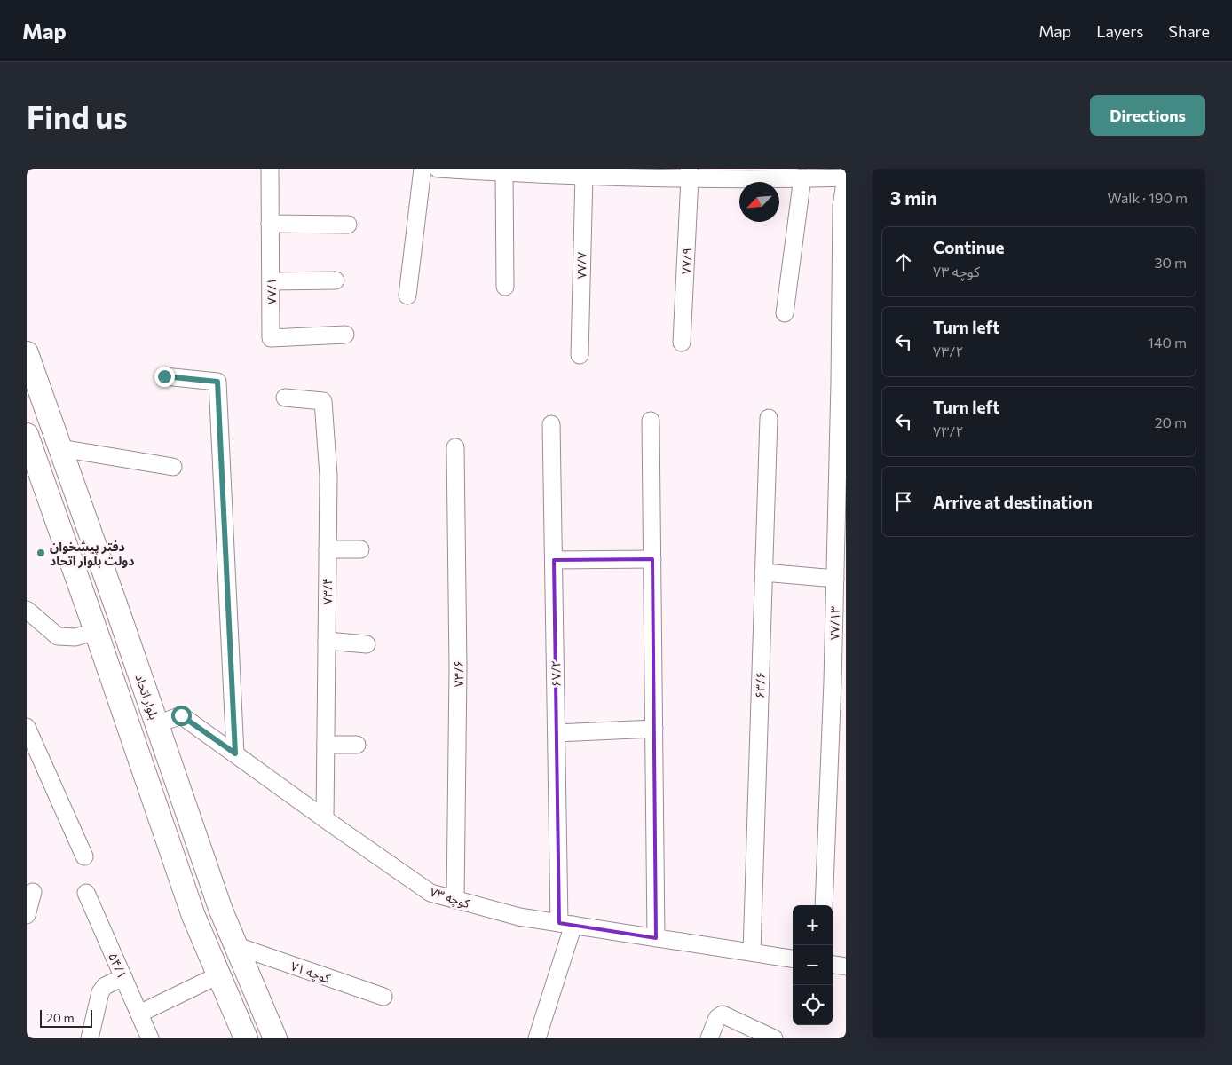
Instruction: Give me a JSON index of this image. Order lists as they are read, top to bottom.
{
  "streets": {
    "main road": ["بلوار اتحاد"],
    "street": [
      "۷۷/۹",
      "۷۷/۷",
      "۷۷/۱",
      "۷۳/۴",
      "۷۷/۱۳",
      "۷۳/۶",
      "۶۷/۲",
      "۶۳/۶",
      "کوچه ۷۳",
      "۵۴/۱",
      "کوچه ۷۱"
    ]
  },
  "crossings": [
    ["۷۳/۴", "کوچه ۷۳"],
    ["۷۳/۶", "کوچه ۷۳"],
    ["۶۷/۲", "کوچه ۷۳"],
    ["۶۳/۶", "کوچه ۷۳"],
    ["بلوار اتحاد", "کوچه ۷۳"],
    ["بلوار اتحاد", "کوچه ۷۱"]
  ],
  "places": ["دفتر پیشخوان دولت بلوار اتحاد"],
  "scale_bar": "20 m",
  "north": "bottom left",
  "page": {
    "header": "Map",
    "nav": ["Map", "Layers", "Share"],
    "buttons": "Directions",
    "title": "Find us",
    "heading": ["3 min", "Walk · 190 m"],
    "list": [
      ["Continue", "کوچه ۷۳", "30 m"],
      ["Turn left", "۷۳/۲", "140 m"],
      ["Turn left", "۷۳/۲", "20 m"],
      "Arrive at destination"
    ],
    "map_buttons": ["+", "−"],
    "scale": "20 m"
  }
}
